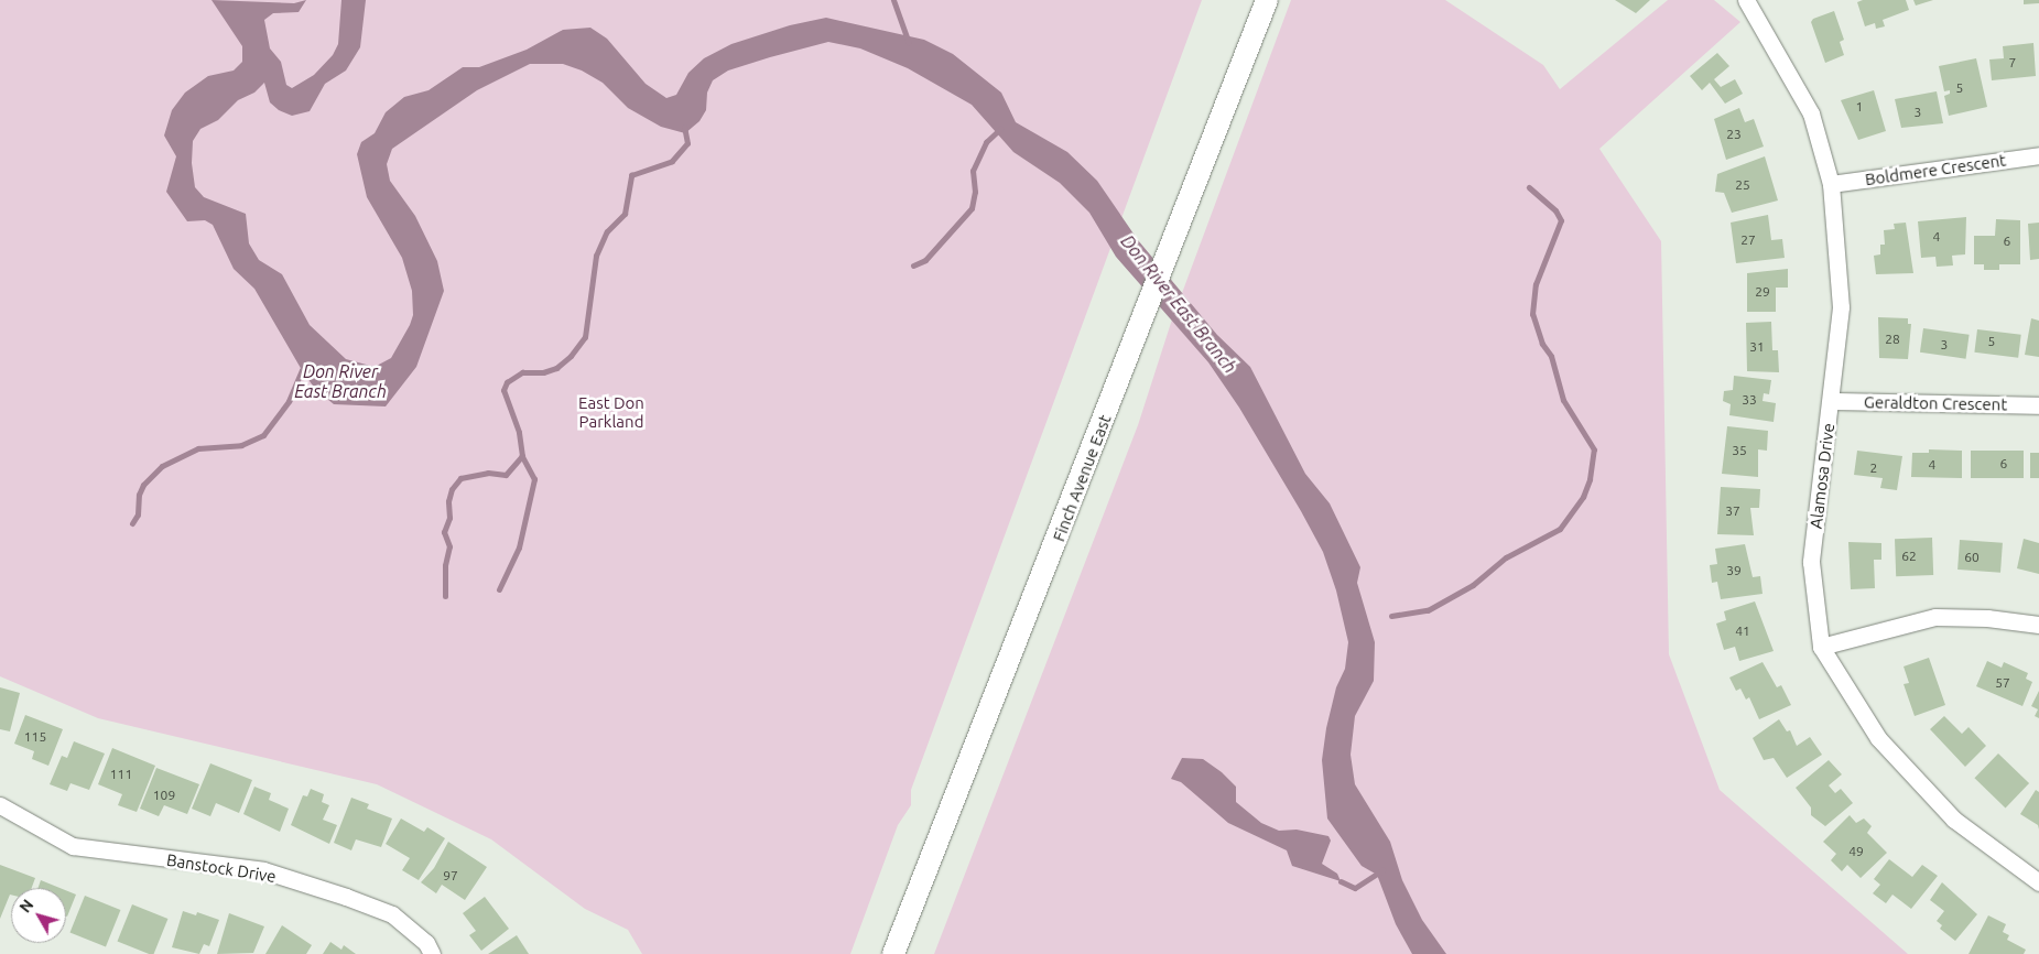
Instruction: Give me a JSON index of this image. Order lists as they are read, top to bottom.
{
  "streets": {
    "main road": ["Finch Avenue East"],
    "street": [
      "Boldmere Crescent",
      "Geraldton Crescent",
      "Alamosa Drive",
      "Banstock Drive"
    ]
  },
  "crossings": [
    ["Boldmere Crescent", "Alamosa Drive"],
    ["Geraldton Crescent", "Alamosa Drive"]
  ],
  "water": ["Don River East Branch"],
  "parks": ["East Don Parkland"],
  "house_numbers": [
    "7",
    "5",
    "1",
    "3",
    "23",
    "25",
    "4",
    "27",
    "6",
    "29",
    "28",
    "5",
    "3",
    "31",
    "33",
    "35",
    "6",
    "4",
    "2",
    "37",
    "62",
    "60",
    "39",
    "41",
    "57",
    "115",
    "111",
    "109",
    "49",
    "97"
  ],
  "north": "top left"
}
